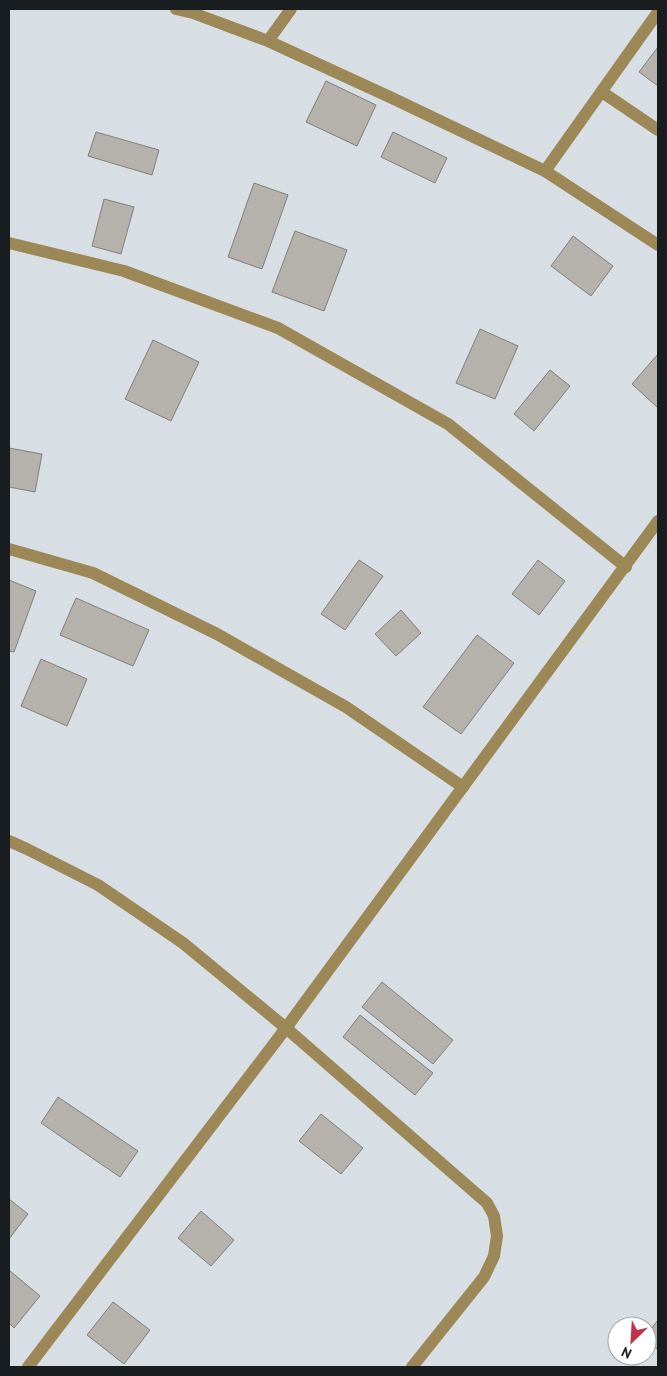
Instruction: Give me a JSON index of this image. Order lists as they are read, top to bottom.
{
  "north": "bottom left"
}
